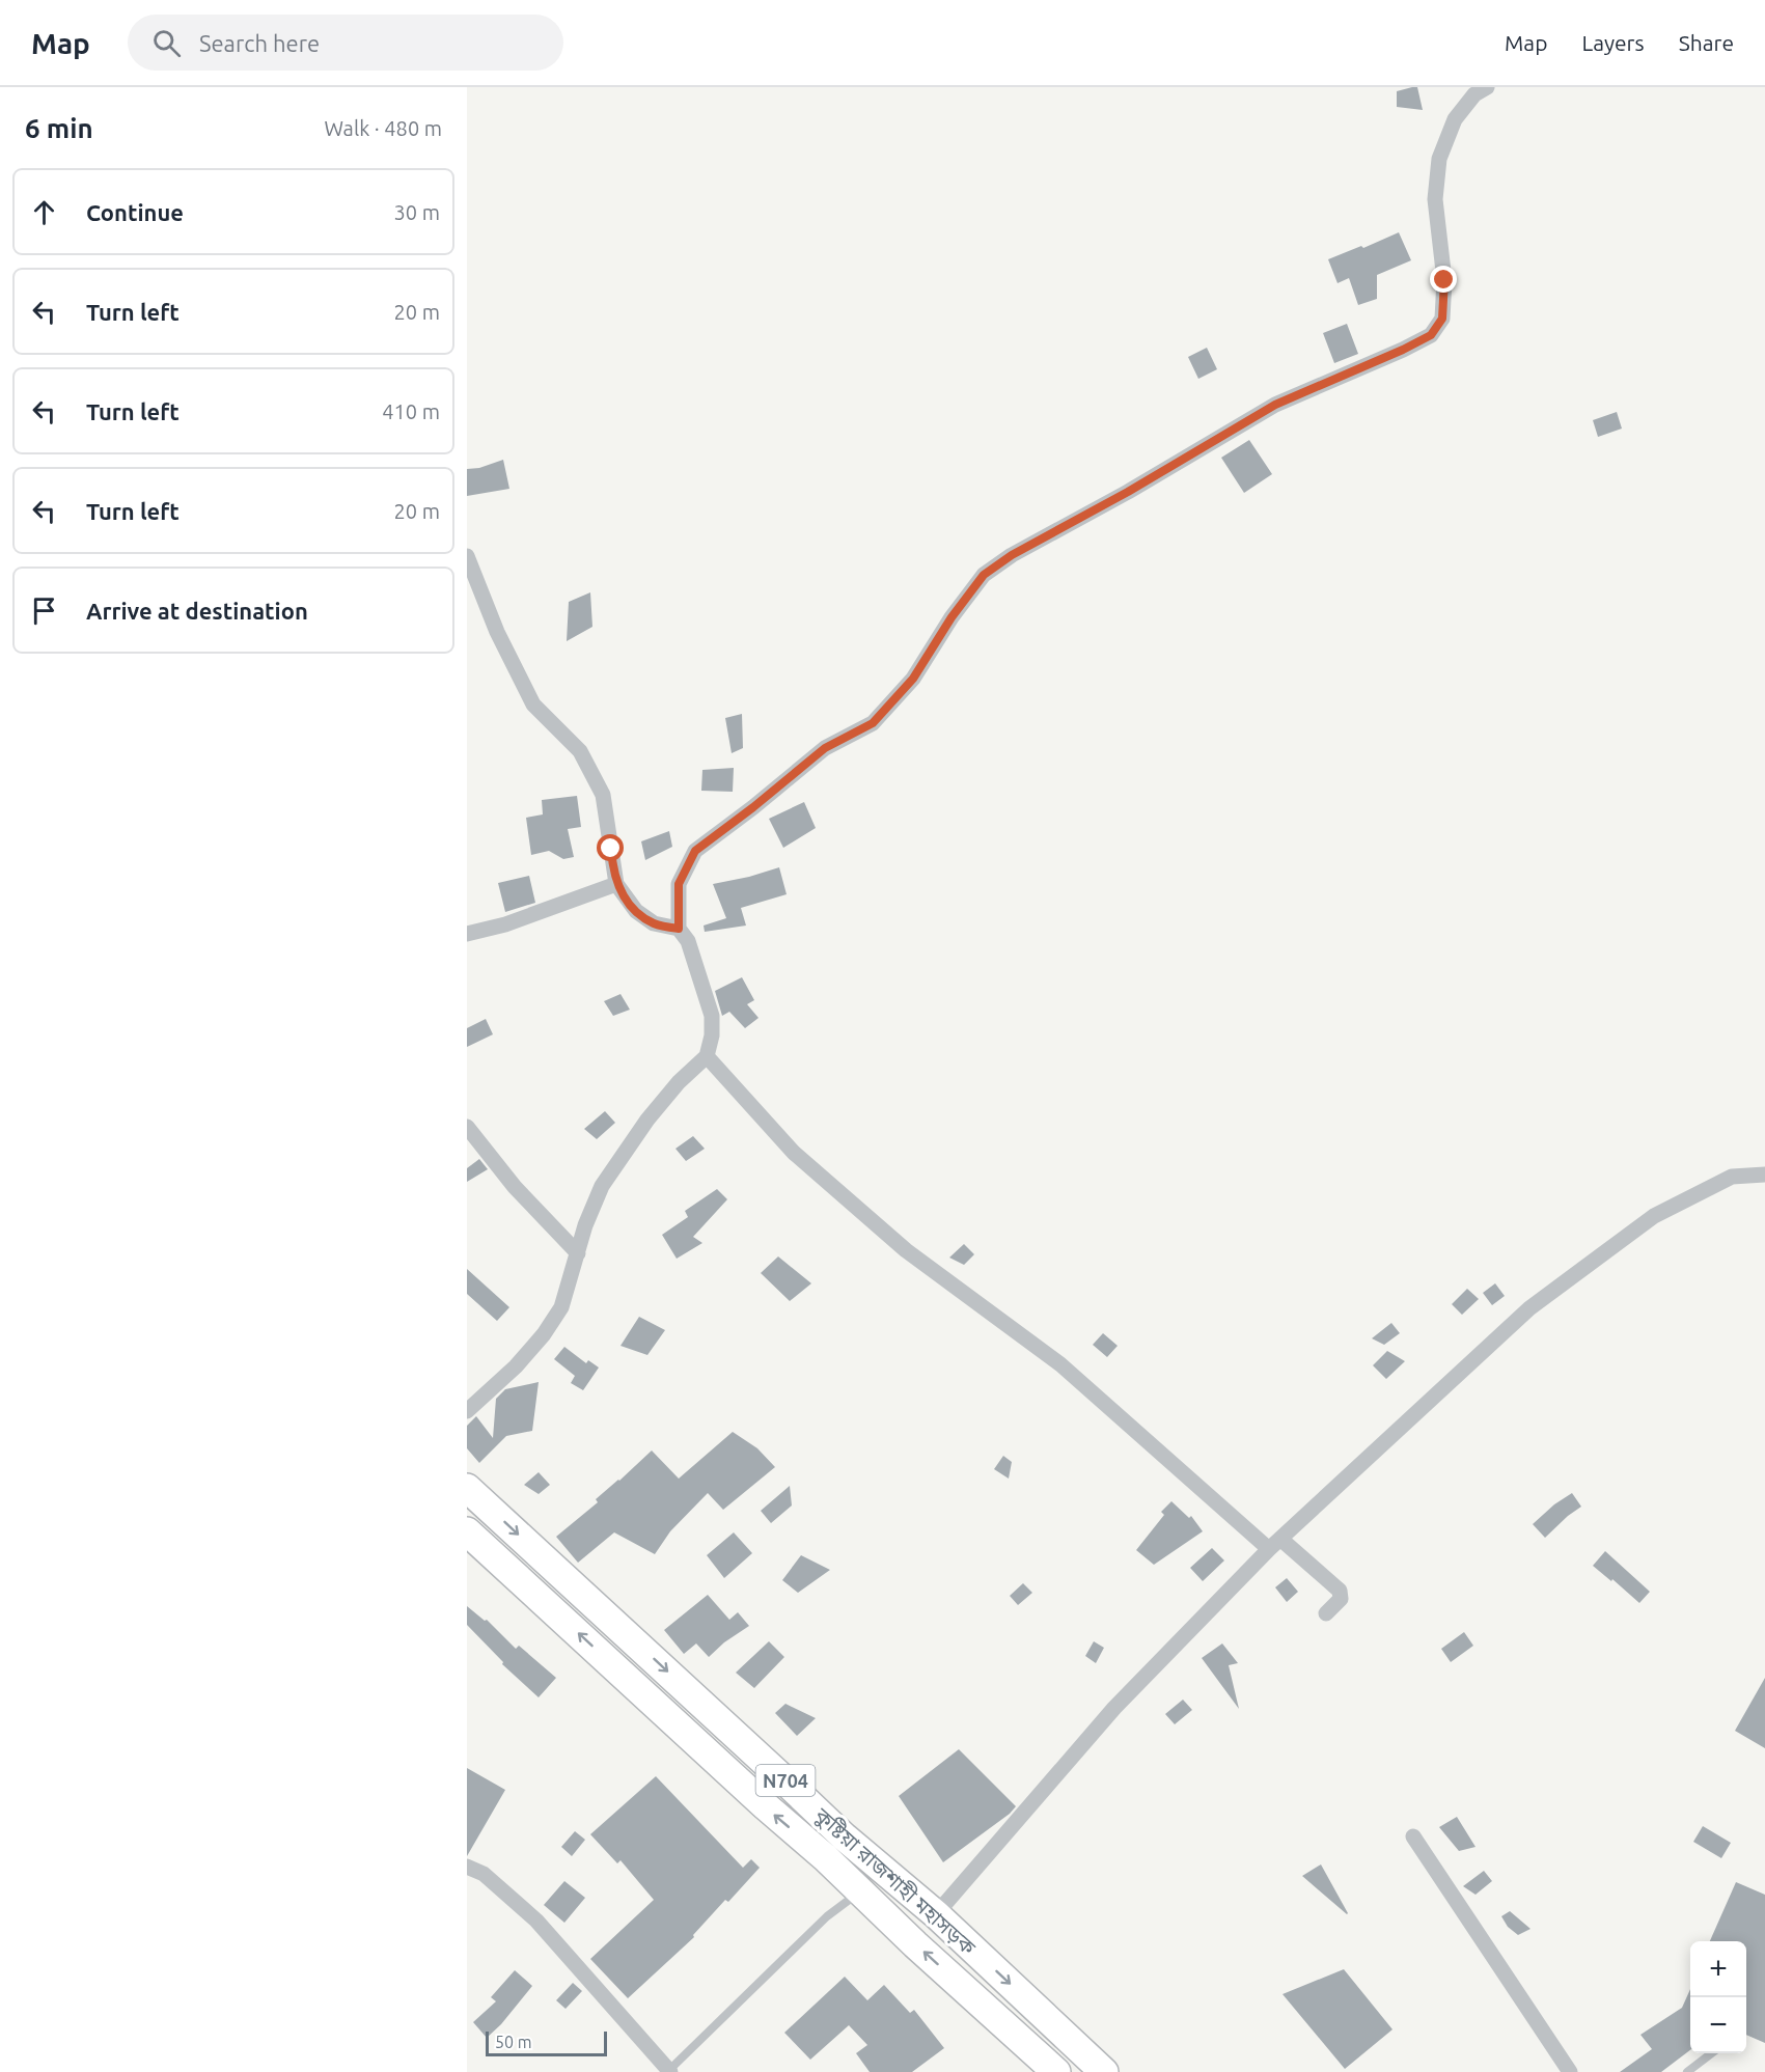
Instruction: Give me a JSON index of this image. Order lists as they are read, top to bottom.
{
  "streets": {
    "highway": ["N704", "কুষ্টিয়া রাজশাহী মহাসড়ক"]
  },
  "scale_bar": "50 m",
  "page": {
    "header": "Map",
    "search": "Search here",
    "nav": ["Map", "Layers", "Share"],
    "heading": ["6 min", "Walk · 480 m"],
    "list": [
      ["Continue", "30 m"],
      ["Turn left", "20 m"],
      ["Turn left", "410 m"],
      ["Turn left", "20 m"],
      "Arrive at destination"
    ],
    "map_buttons": ["+", "−"],
    "scale": "50 m"
  }
}
